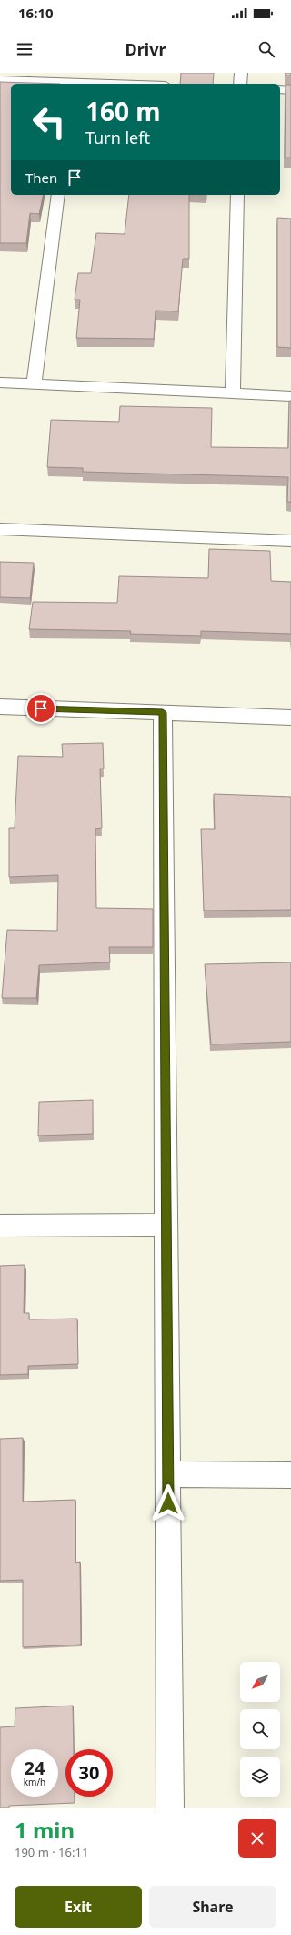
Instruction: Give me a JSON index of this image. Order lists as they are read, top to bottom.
{
  "north": "bottom left",
  "page": {
    "status": "16:10",
    "header": "Drivr",
    "turn": ["160 m", "Turn left"],
    "then": "Then",
    "speed": "24 km/h",
    "limit": "30",
    "heading": ["1 min", "190 m · 16:11"],
    "buttons": ["Exit", "Share"]
  }
}
